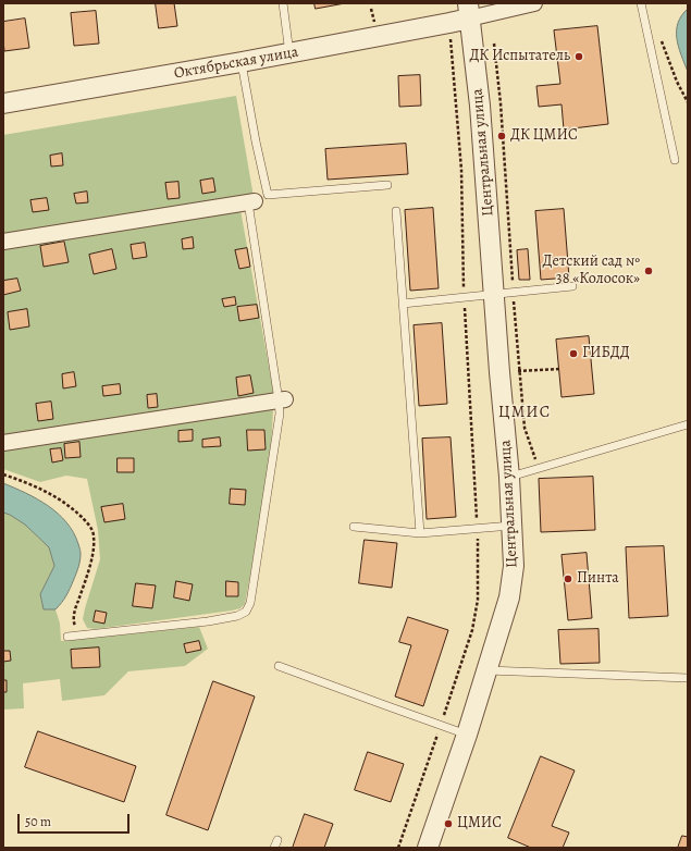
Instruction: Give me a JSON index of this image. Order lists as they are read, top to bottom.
{
  "streets": {
    "street": ["Октябрьская улица", "Центральная улица"]
  },
  "crossings": [
    ["Октябрьская улица", "Центральная улица"]
  ],
  "districts": ["ЦМИС"],
  "places": [
    "ДК Испытатель",
    "ДК ЦМИС",
    "Детский сад № 38 «Колосок»",
    "ГИБДД",
    "Пинта",
    "ЦМИС"
  ],
  "scale_bar": "50 m"
}
